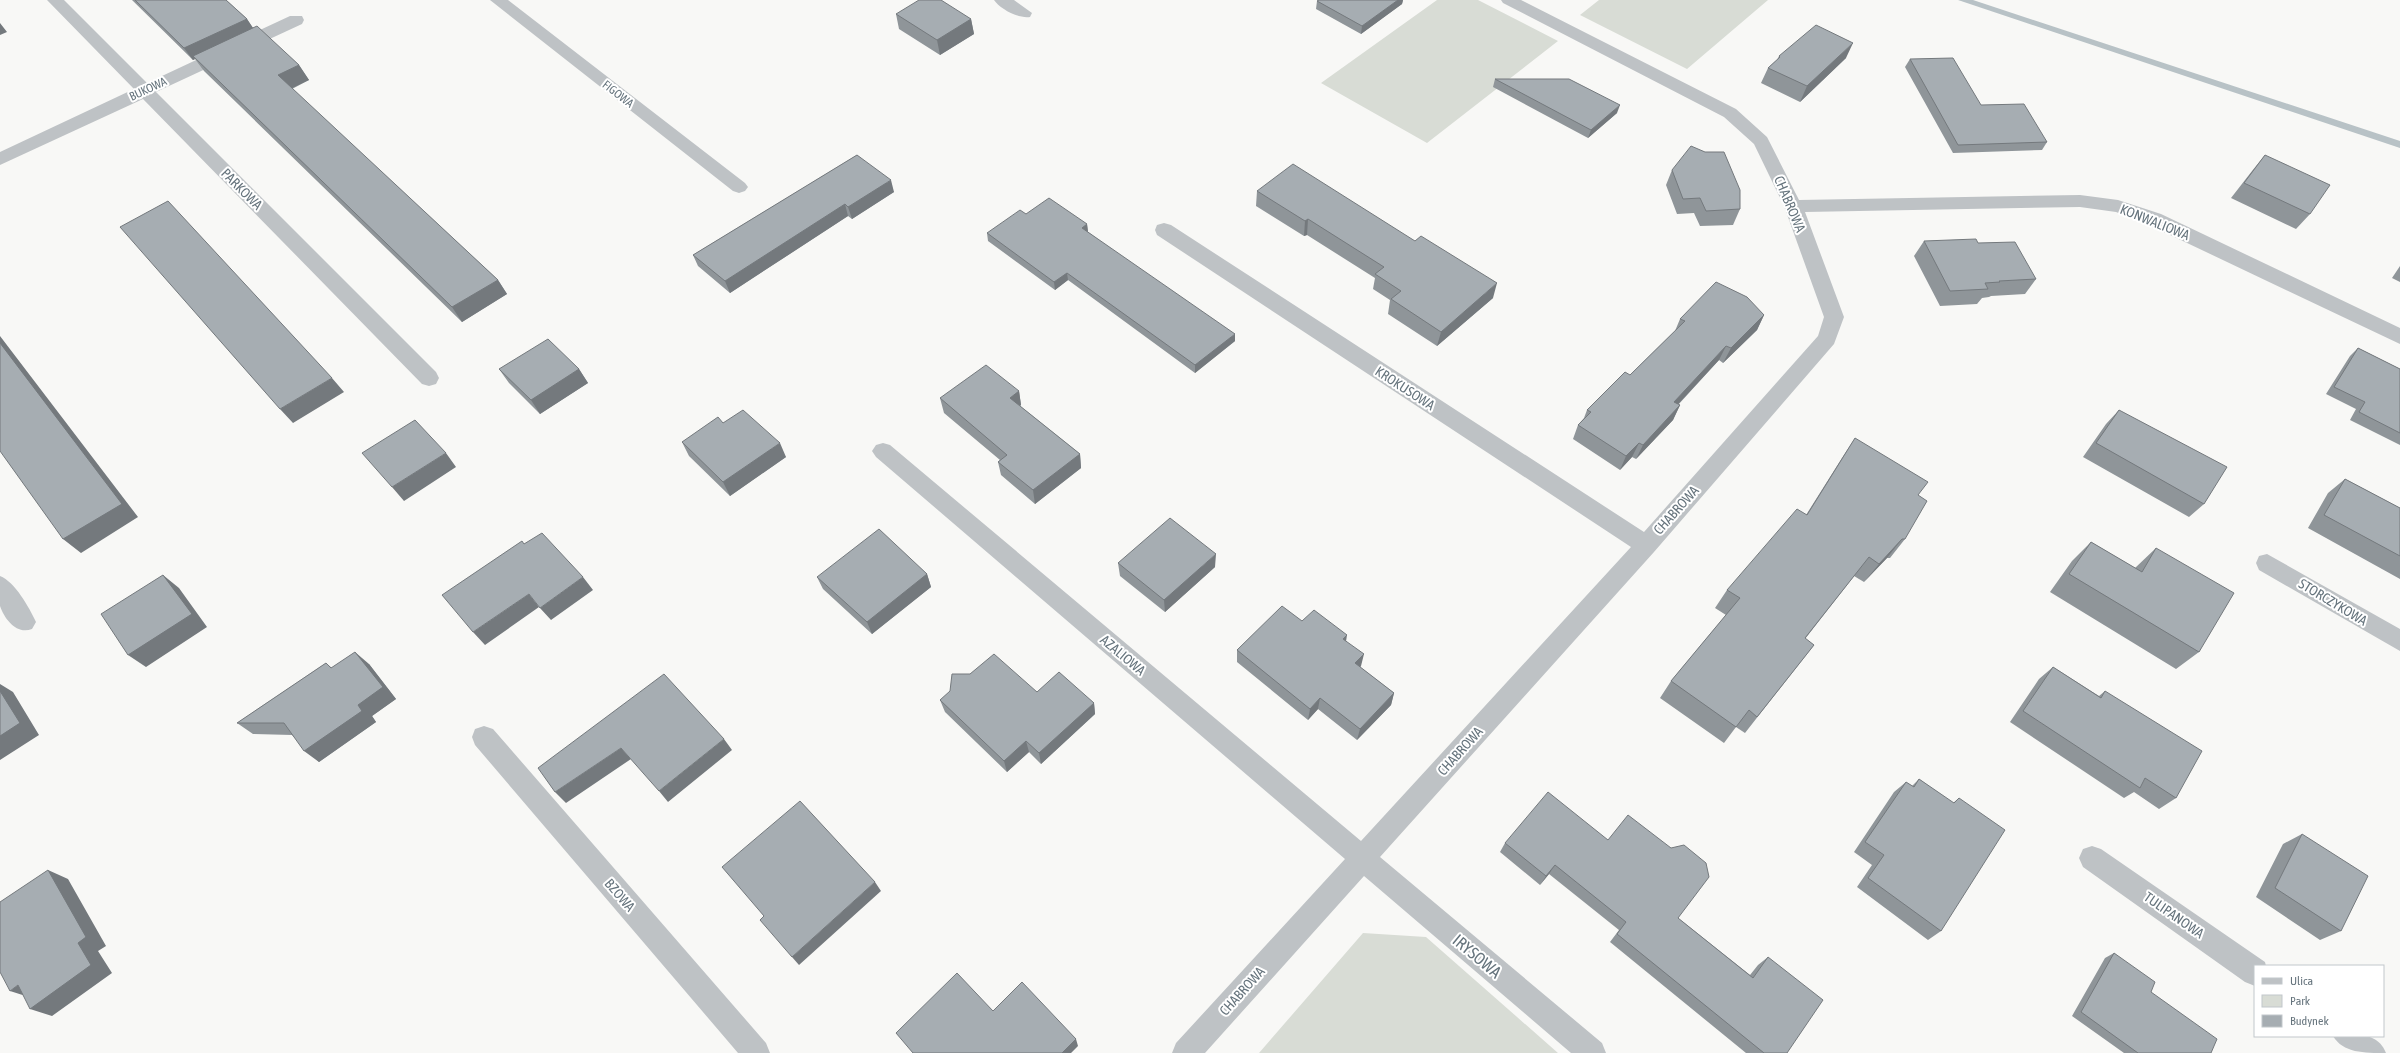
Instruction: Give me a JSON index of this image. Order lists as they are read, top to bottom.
{
  "streets": {
    "street": [
      "BUKOWA",
      "FIGOWA",
      "PARKOWA",
      "CHABROWA",
      "KONWALIOWA",
      "KROKUSOWA",
      "STORCZYKOWA",
      "AZALIOWA",
      "BZOWA",
      "TULIPANOWA",
      "IRYSOWA"
    ]
  },
  "crossings": [
    ["BUKOWA", "PARKOWA"],
    ["CHABROWA", "KONWALIOWA"],
    ["CHABROWA", "KROKUSOWA"],
    ["CHABROWA", "AZALIOWA"],
    ["CHABROWA", "IRYSOWA"],
    ["AZALIOWA", "IRYSOWA"]
  ],
  "legend": ["Ulica", "Park", "Budynek"]
}
